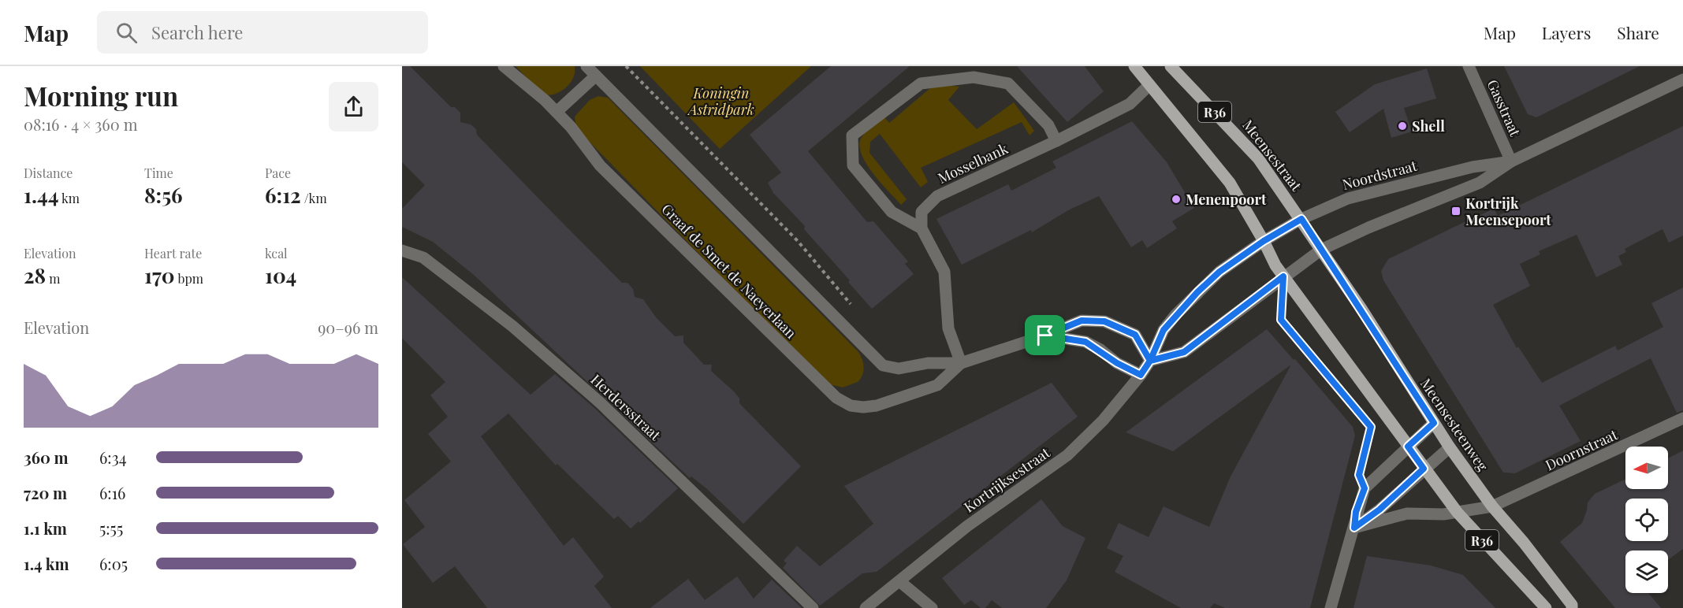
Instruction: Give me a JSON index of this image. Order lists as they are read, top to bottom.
{
  "streets": {
    "main road": ["R36", "Meensestraat", "Meensesteenweg"],
    "street": [
      "Gasstraat",
      "Mosselbank",
      "Noordstraat",
      "Graaf de Smet de Naeyerlaan",
      "Herdersstraat",
      "Doornstraat",
      "Kortrijksestraat"
    ]
  },
  "crossings": [
    ["Gasstraat", "Noordstraat"],
    ["R36", "Mosselbank"],
    ["R36", "Noordstraat"],
    ["R36", "Doornstraat"],
    ["R36", "Kortrijksestraat"],
    ["Meensestraat", "Noordstraat"],
    ["Meensestraat", "Meensesteenweg"],
    ["Noordstraat", "Meensesteenweg"],
    ["Noordstraat", "Kortrijksestraat"],
    ["Graaf de Smet de Naeyerlaan", "Kortrijksestraat"],
    ["Meensesteenweg", "Doornstraat"]
  ],
  "parks": ["Koningin Astridpark"],
  "places": {
    "other": ["Shell", "Menenpoort"],
    "transit": ["Kortrijk Meensepoort"]
  },
  "north": "left",
  "page": {
    "header": "Map",
    "search": "Search here",
    "nav": ["Map", "Layers", "Share"],
    "heading": ["Morning run", "08:16 · 4 × 360 m"],
    "stats": [
      ["Distance", "1.44 km"],
      ["Time", "8:56"],
      ["Pace", "6:12 /km"],
      ["Elevation", "28 m"],
      ["Heart rate", "170 bpm"],
      ["kcal", "104"]
    ],
    "chart": ["Elevation", "90–96 m"],
    "list": [
      {
        "name": "360 m",
        "note": "6:34"
      },
      {
        "name": "720 m",
        "note": "6:16"
      },
      {
        "name": "1.1 km",
        "note": "5:55"
      },
      {
        "name": "1.4 km",
        "note": "6:05"
      }
    ]
  }
}
